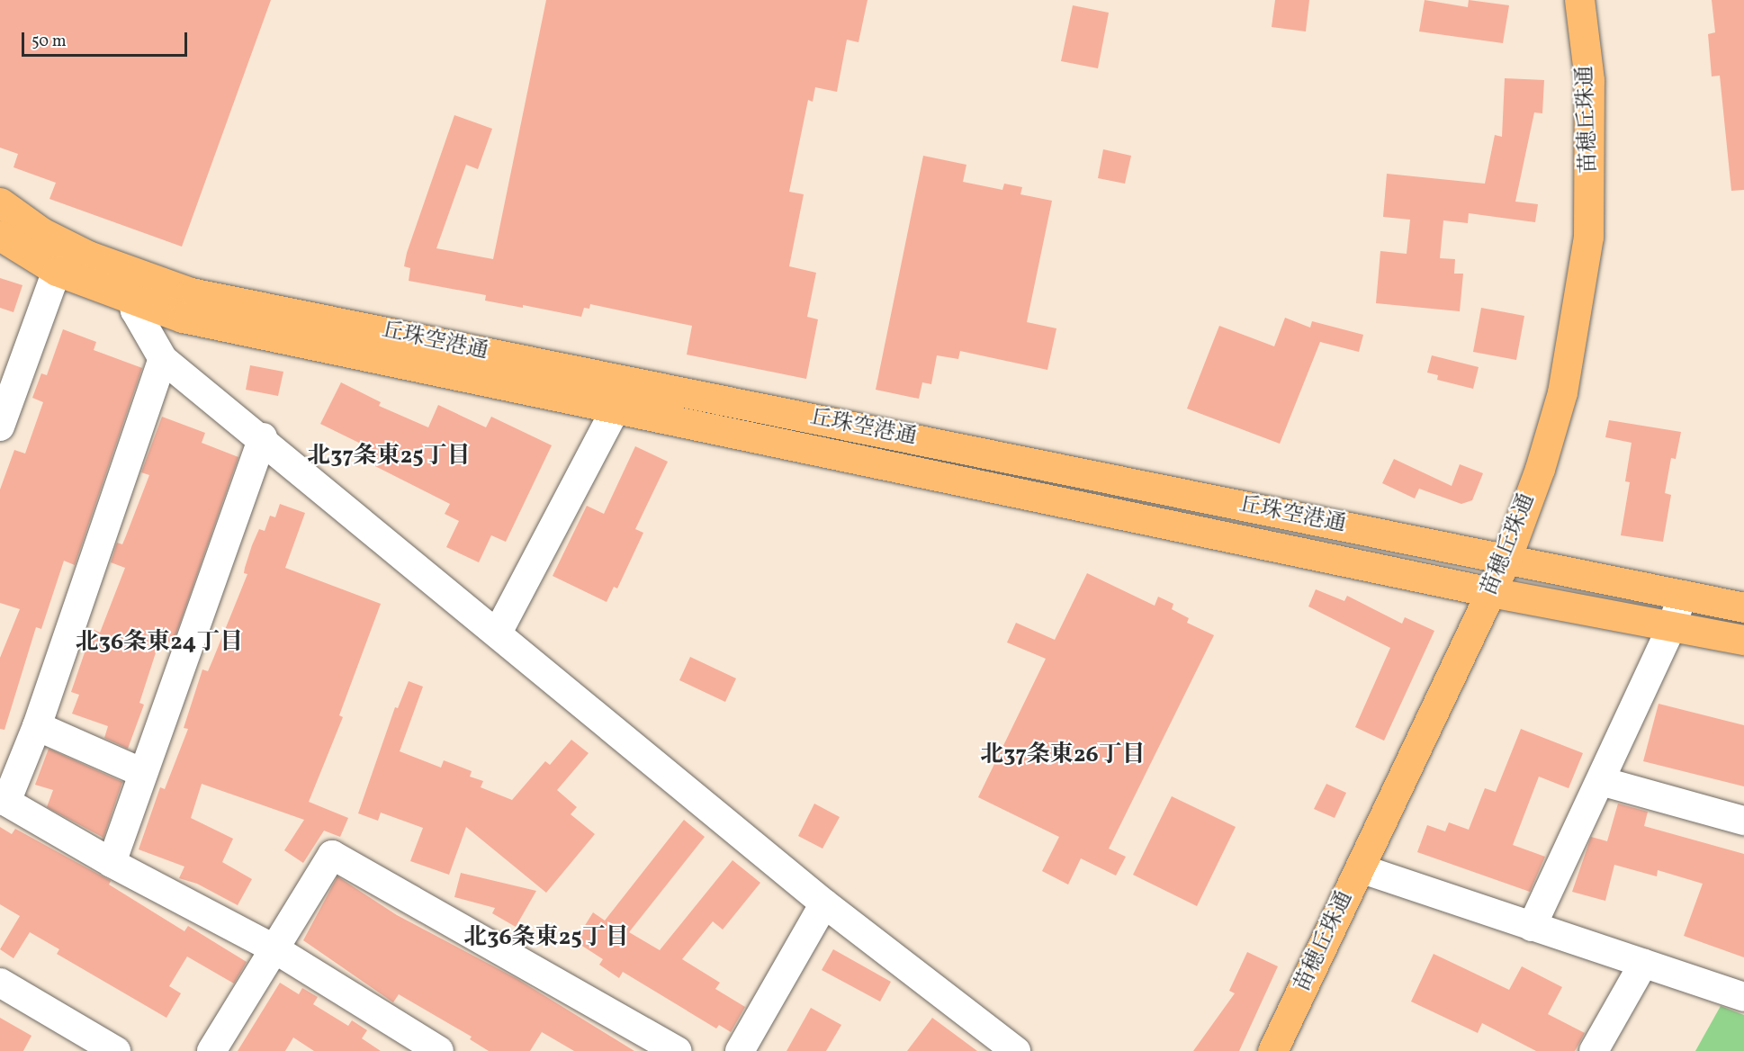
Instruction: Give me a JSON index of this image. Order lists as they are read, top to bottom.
{
  "streets": {
    "main road": ["苗穂丘珠通", "丘珠空港通"]
  },
  "crossings": [
    ["苗穂丘珠通", "丘珠空港通"]
  ],
  "districts": [
    "北37条東25丁目",
    "北36条東24丁目",
    "北37条東26丁目",
    "北36条東25丁目"
  ],
  "scale_bar": "50 m"
}
